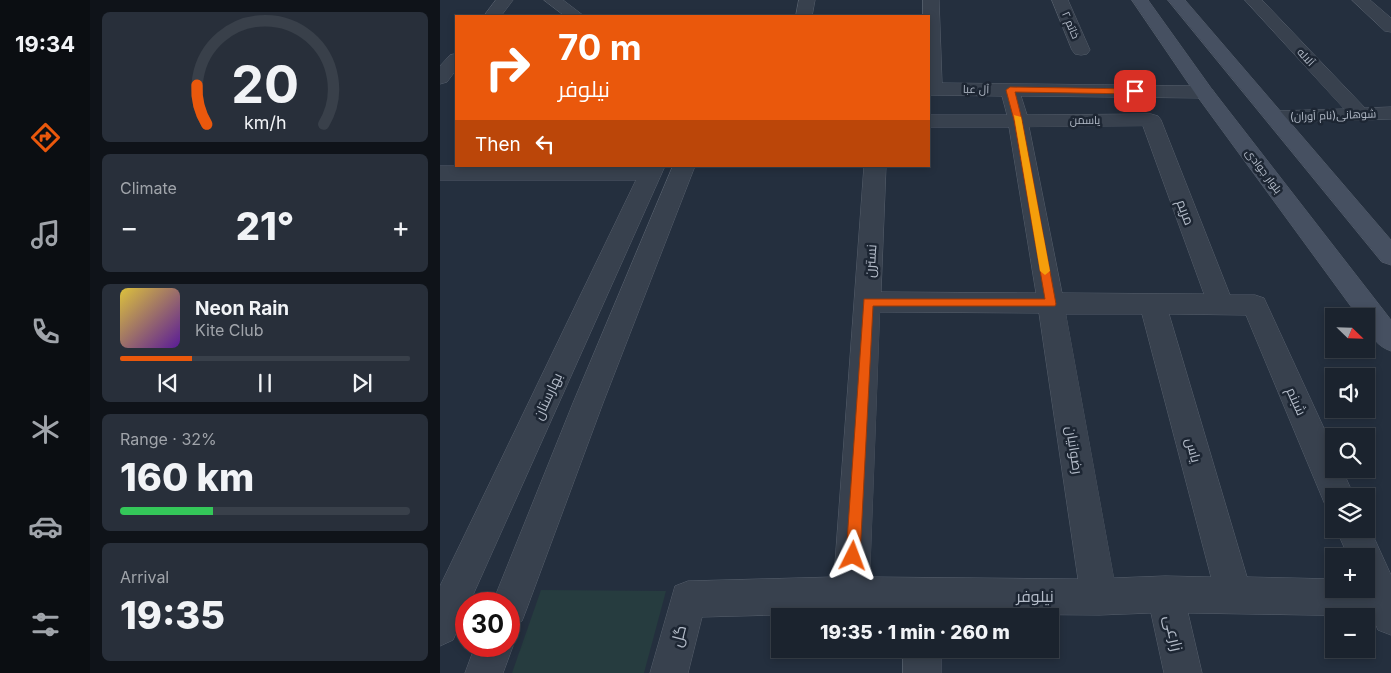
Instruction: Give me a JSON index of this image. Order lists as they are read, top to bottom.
{
  "streets": {
    "street": [
      "خاتم ۲",
      "آلاله",
      "آل عبا",
      "شوهانی(نام آوران)",
      "یاسمن",
      "بلوار جوادی",
      "مریم",
      "نسترن",
      "بهارستان",
      "شبنم",
      "رضوانیان",
      "یاس",
      "نیلوفر",
      "زارعی",
      "گل"
    ]
  },
  "crossings": [
    ["آلاله", "شوهانی(نام آوران)"],
    ["آل عبا", "بلوار جوادی"],
    ["آل عبا", "رضوانیان"],
    ["یاسمن", "مریم"],
    ["یاسمن", "رضوانیان"],
    ["مریم", "شبنم"],
    ["نسترن", "نیلوفر"],
    ["رضوانیان", "نیلوفر"],
    ["یاس", "نیلوفر"],
    ["نیلوفر", "زارعی"],
    ["نیلوفر", "گل"]
  ],
  "north": "bottom right",
  "page": {
    "tabs": "19:34",
    "turn": ["70 m", "نیلوفر"],
    "then": "Then",
    "tile": [
      "Climate",
      ["Range · 32%", "160 km"],
      ["Arrival", "19:35"]
    ],
    "heat": ["−", "21°", "+"],
    "song": ["Neon Rain", "Kite Club"],
    "map_buttons": ["+", "−"],
    "limit": "30",
    "trip": "19:35 · 1 min · 260 m",
    "gauge": ["20", "km/h"]
  }
}
